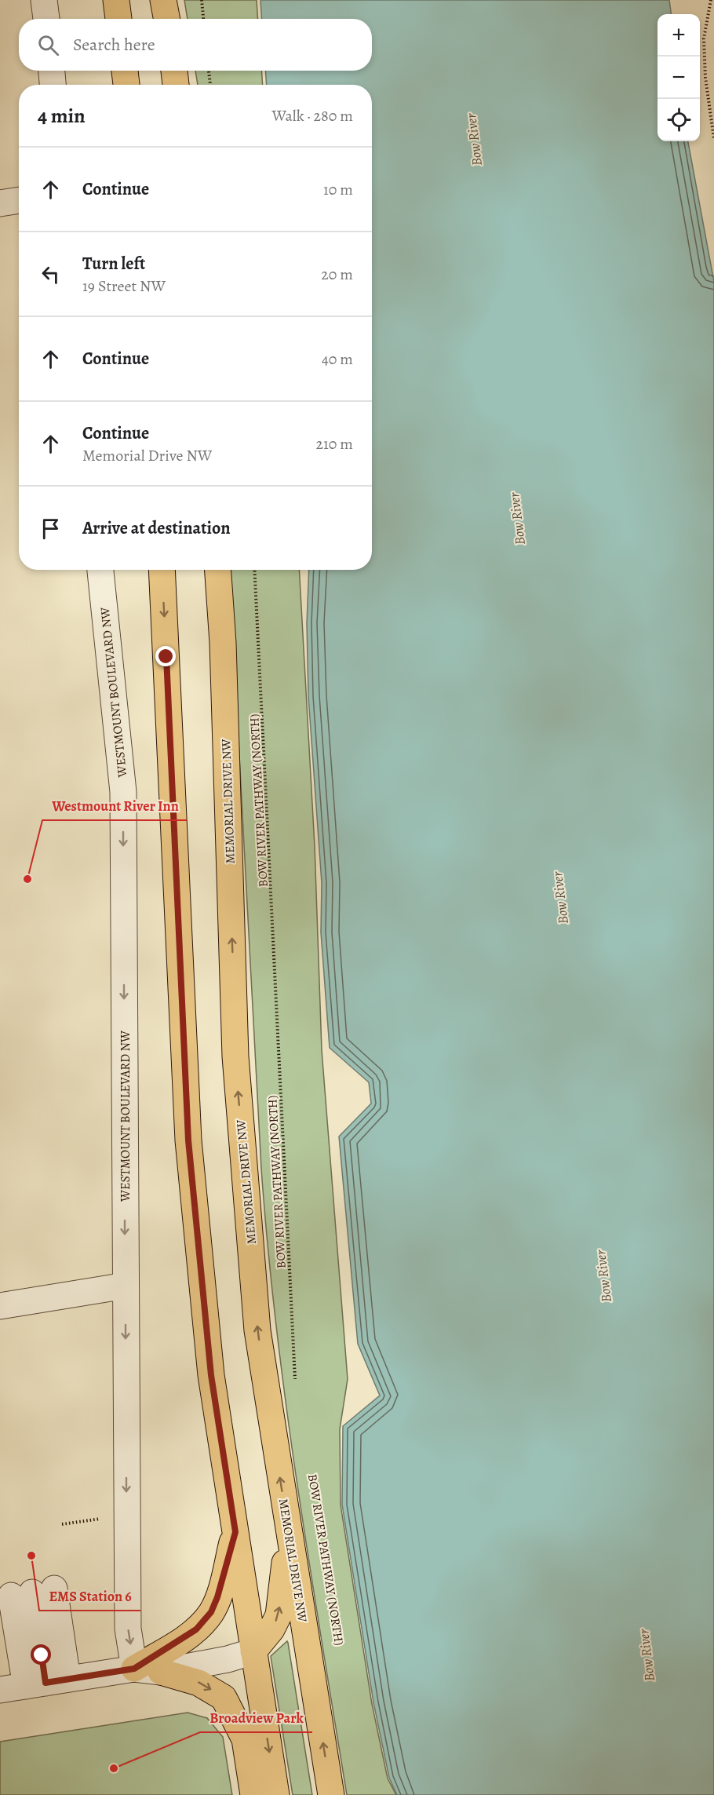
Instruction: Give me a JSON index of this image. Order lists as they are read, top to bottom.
{
  "streets": {
    "main road": ["MEMORIAL DRIVE NW"],
    "street": ["WESTMOUNT BOULEVARD NW"],
    "path": ["BOW RIVER PATHWAY (NORTH)"]
  },
  "one_way": ["WESTMOUNT BOULEVARD NW"],
  "water": ["Bow River"],
  "places": ["Westmount River Inn", "EMS Station 6", "Broadview Park"],
  "page": {
    "map_buttons": ["+", "−"],
    "search": "Search here",
    "heading": ["4 min", "Walk · 280 m"],
    "list": [
      ["Continue", "10 m"],
      ["Turn left", "19 Street NW", "20 m"],
      ["Continue", "40 m"],
      ["Continue", "Memorial Drive NW", "210 m"],
      "Arrive at destination"
    ]
  }
}
